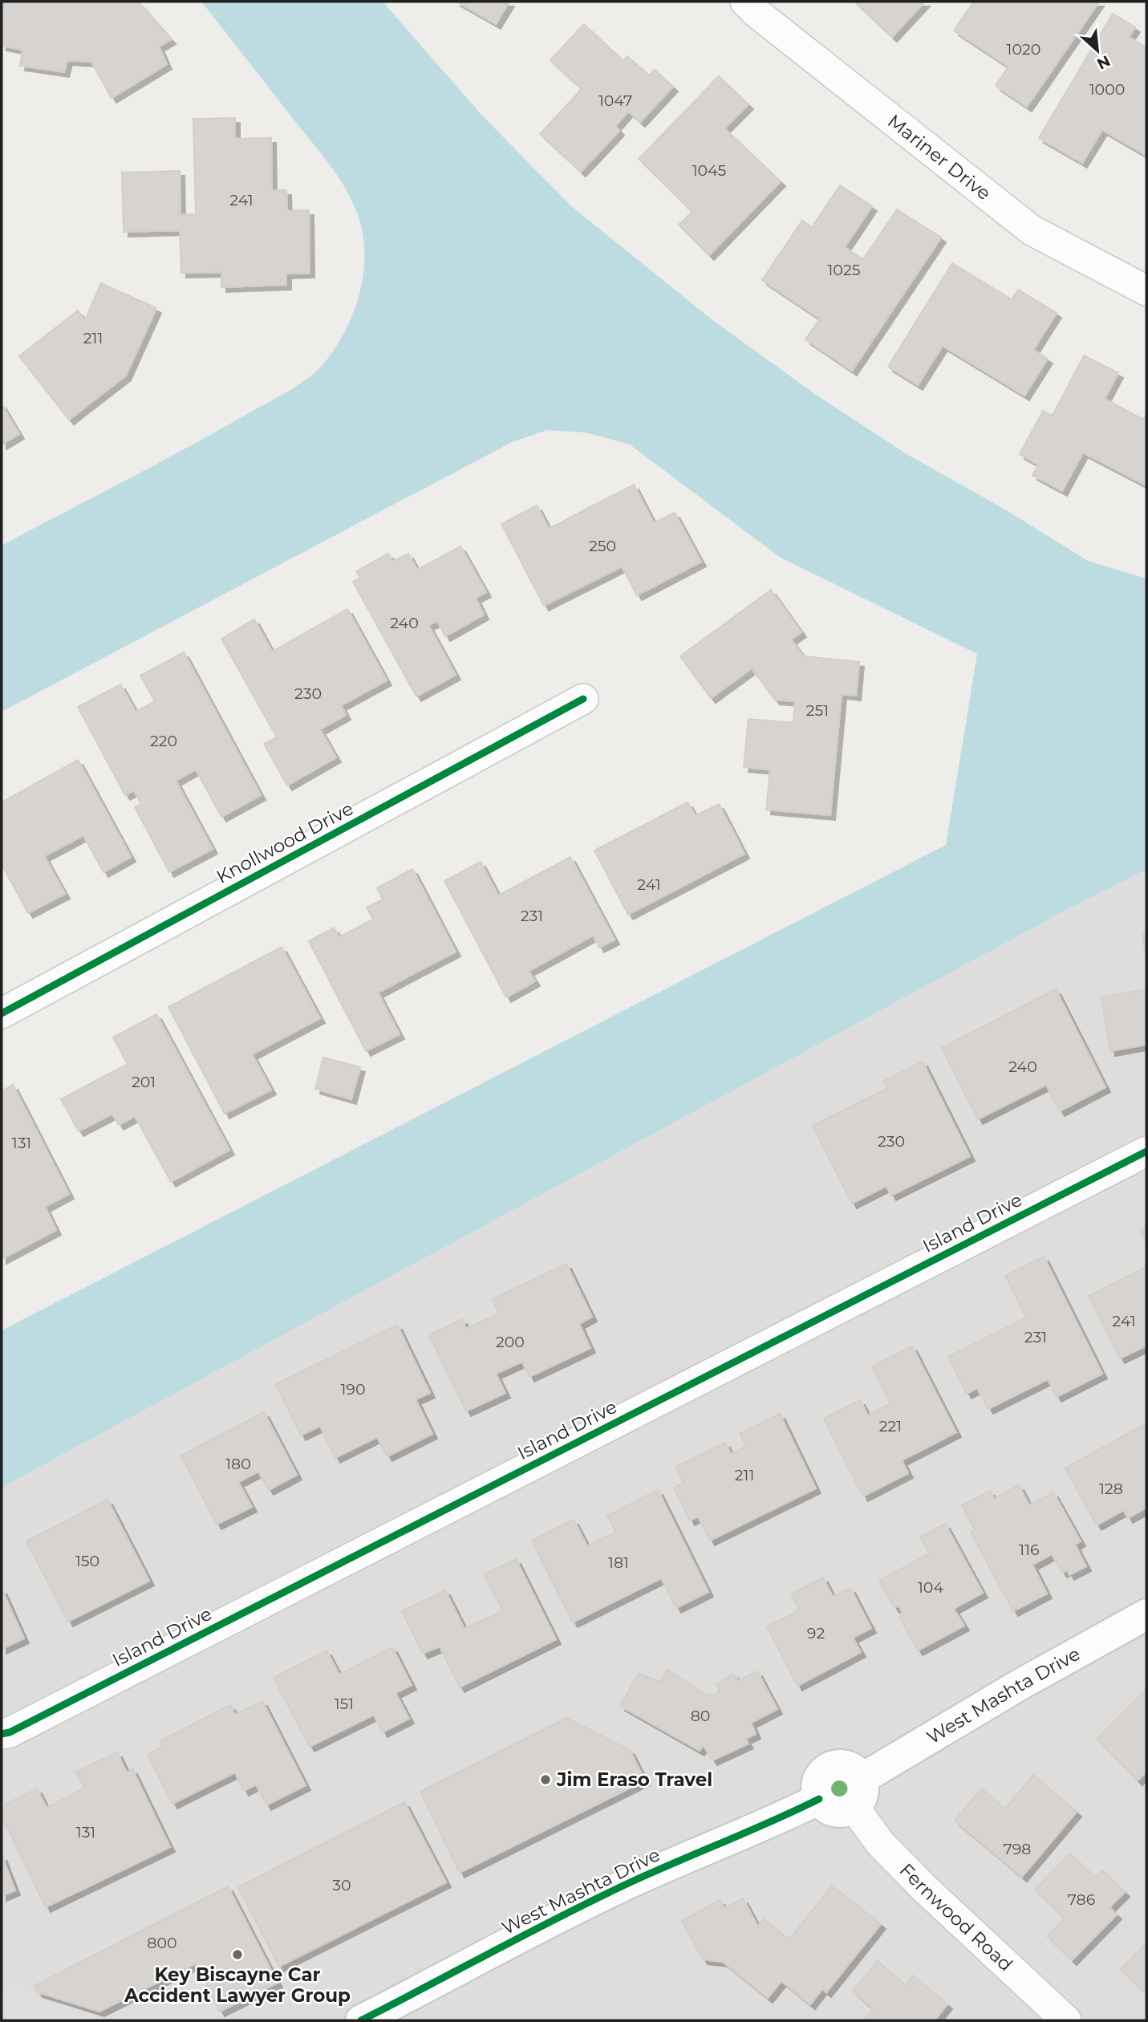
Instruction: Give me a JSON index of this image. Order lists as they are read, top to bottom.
{
  "streets": {
    "street": [
      "Mariner Drive",
      "Knollwood Drive",
      "Island Drive",
      "West Mashta Drive",
      "Fernwood Road"
    ]
  },
  "crossings": [
    ["West Mashta Drive", "Fernwood Road"]
  ],
  "places": ["Jim Eraso Travel", "Key Biscayne Car Accident Lawyer Group"],
  "house_numbers": [
    "1020",
    "1000",
    "1047",
    "1045",
    "241",
    "1025",
    "211",
    "250",
    "240",
    "230",
    "251",
    "220",
    "241",
    "231",
    "240",
    "201",
    "230",
    "131",
    "241",
    "231",
    "200",
    "190",
    "221",
    "180",
    "211",
    "128",
    "116",
    "150",
    "181",
    "104",
    "92",
    "151",
    "80",
    "131",
    "798",
    "30",
    "786",
    "800"
  ],
  "north": "bottom right"
}
